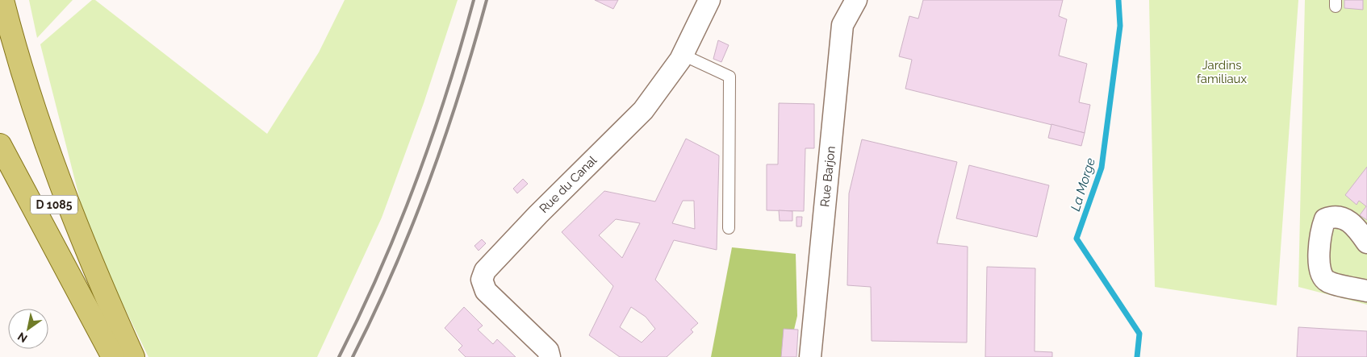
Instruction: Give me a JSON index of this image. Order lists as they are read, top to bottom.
{
  "streets": {
    "main road": ["D 1085"],
    "street": ["Rue Barjon", "Rue du Canal"]
  },
  "water": ["La Morge"],
  "parks": ["Jardins familiaux"],
  "north": "bottom left"
}
